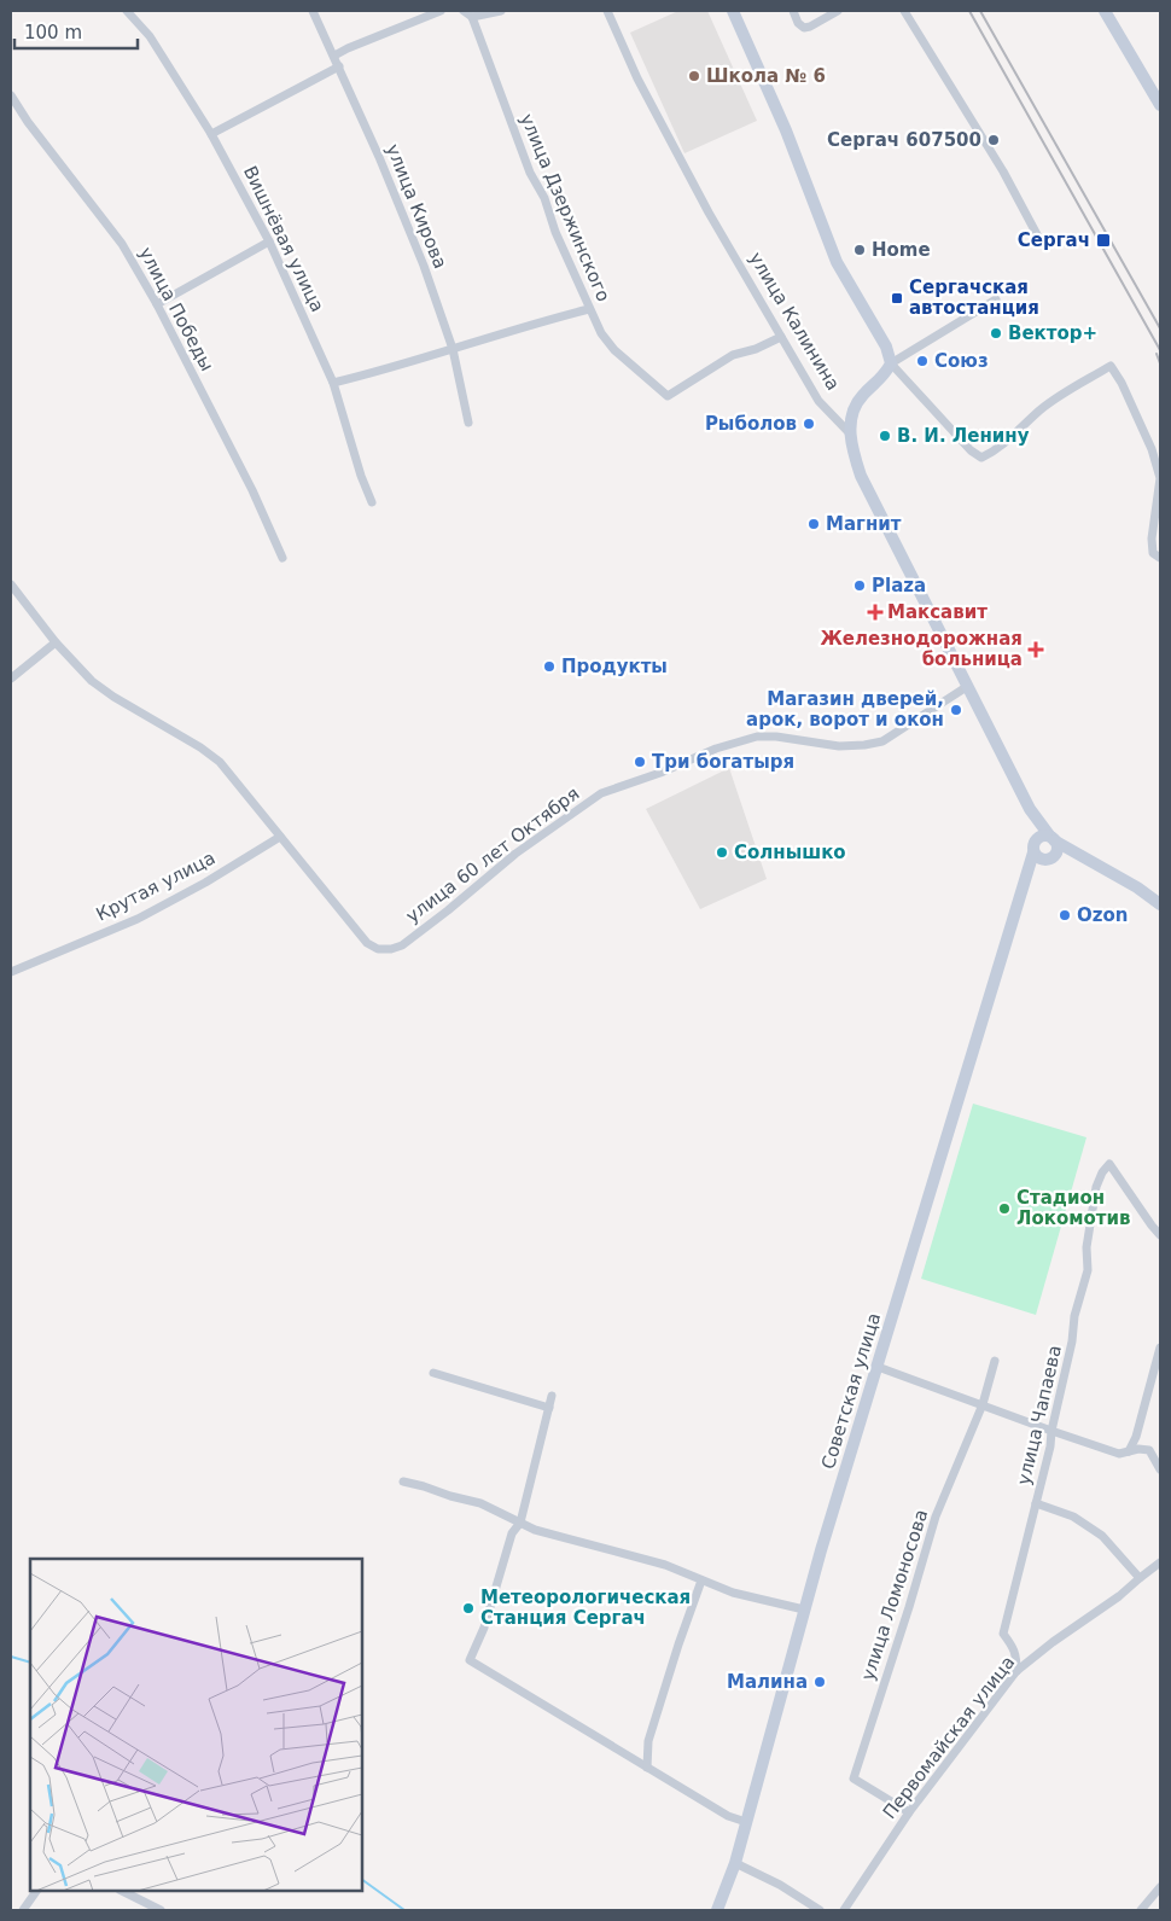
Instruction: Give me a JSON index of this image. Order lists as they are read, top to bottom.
{
  "streets": {
    "main road": ["Советская улица"],
    "street": [
      "улица Кирова",
      "улица Дзержинского",
      "Вишнёвая улица",
      "улица Победы",
      "улица Калинина",
      "улица 60 лет Октября",
      "Крутая улица",
      "улица Чапаева",
      "улица Ломоносова",
      "Первомайская улица"
    ]
  },
  "crossings": [
    ["улица Дзержинского", "улица Калинина"],
    ["улица 60 лет Октября", "Крутая улица"],
    ["улица Чапаева", "Первомайская улица"],
    ["улица Ломоносова", "Первомайская улица"]
  ],
  "places": {
    "other": [
      "Школа № 6",
      "Сергач 607500",
      "Home",
      "Вектор+",
      "Союз",
      "Рыболов",
      "В. И. Ленину",
      "Магнит",
      "Plaza",
      "Продукты",
      "Магазин дверей, арок, ворот и окон",
      "Три богатыря",
      "Солнышко",
      "Ozon",
      "Стадион Локомотив",
      "Метеорологическая Станция Сергач",
      "Малина"
    ],
    "transit": ["Сергач", "Сергачская автостанция"],
    "health": ["Максавит", "Железнодорожная больница"]
  },
  "scale_bar": "100 m"
}
